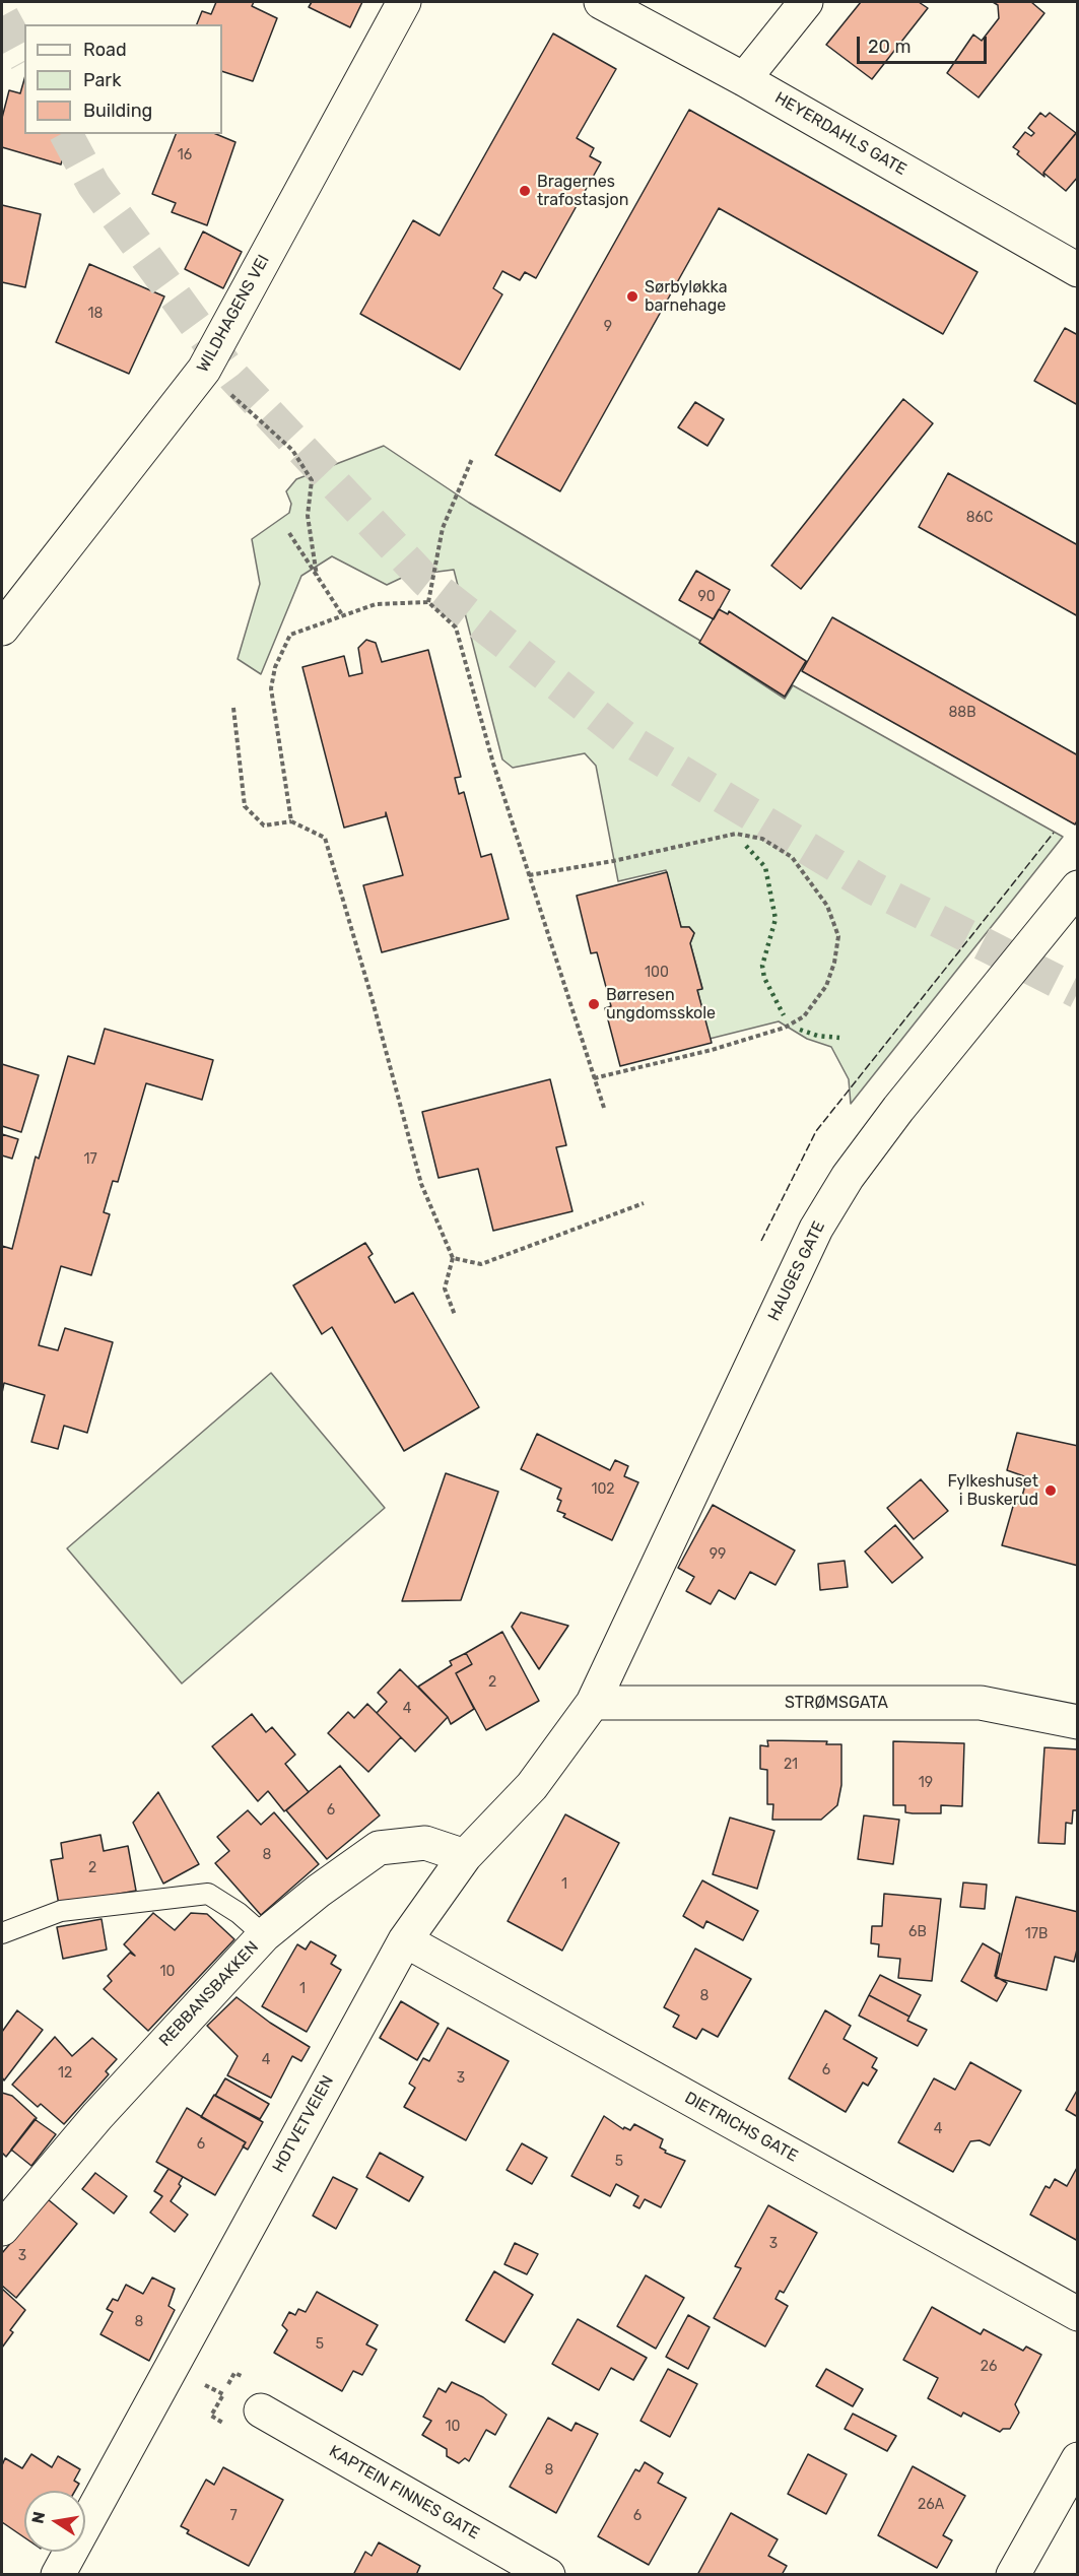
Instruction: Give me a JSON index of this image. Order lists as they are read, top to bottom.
{
  "streets": {
    "street": [
      "HEYERDAHLS GATE",
      "WILDHAGENS VEI",
      "HAUGES GATE",
      "STRØMSGATA",
      "REBBANSBAKKEN",
      "HOTVETVEIEN",
      "DIETRICHS GATE",
      "KAPTEIN FINNES GATE"
    ]
  },
  "crossings": [
    ["HAUGES GATE", "STRØMSGATA"],
    ["HAUGES GATE", "HOTVETVEIEN"],
    ["STRØMSGATA", "HOTVETVEIEN"],
    ["REBBANSBAKKEN", "HOTVETVEIEN"],
    ["HOTVETVEIEN", "DIETRICHS GATE"]
  ],
  "places": [
    "Bragernes trafostasjon",
    "Sørbyløkka barnehage",
    "Børresen ungdomsskole",
    "Fylkeshuset i Buskerud"
  ],
  "house_numbers": [
    "16",
    "18",
    "9",
    "86C",
    "90",
    "88B",
    "100",
    "17",
    "102",
    "99",
    "2",
    "4",
    "21",
    "19",
    "6",
    "8",
    "2",
    "1",
    "6B",
    "17B",
    "10",
    "1",
    "8",
    "4",
    "6",
    "12",
    "3",
    "4",
    "6",
    "5",
    "3",
    "3",
    "8",
    "5",
    "26",
    "10",
    "8",
    "26A",
    "7",
    "6"
  ],
  "legend": ["Road", "Park", "Building"],
  "scale_bar": "20 m",
  "north": "left"
}
